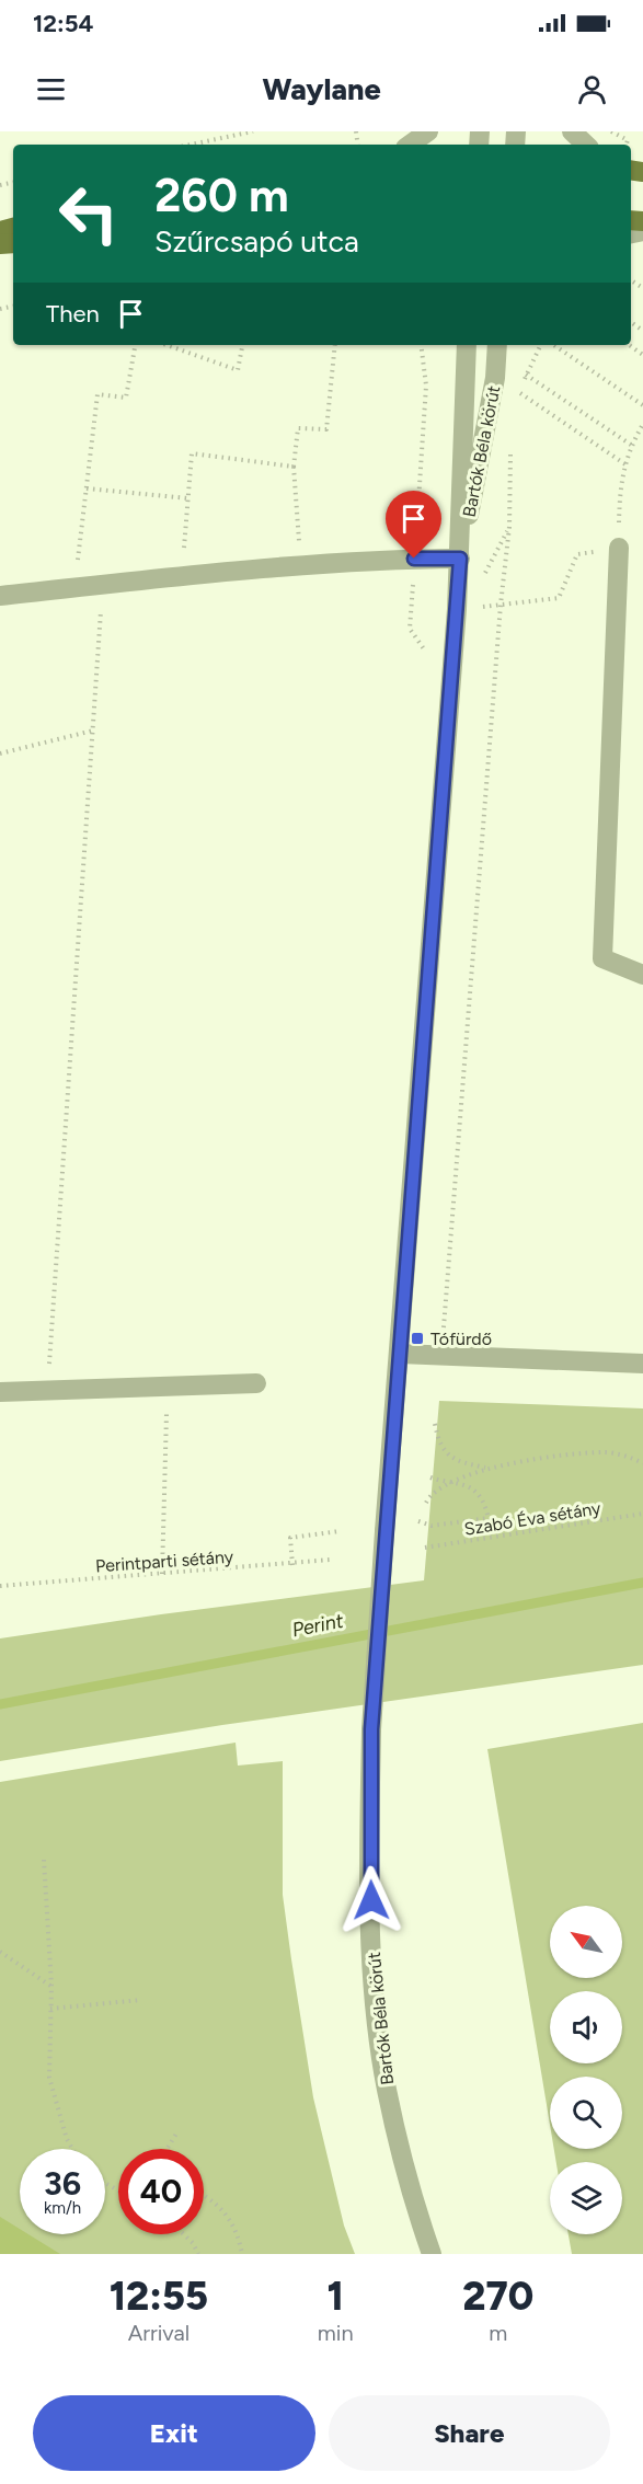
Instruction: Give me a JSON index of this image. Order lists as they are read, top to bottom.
{
  "streets": {
    "street": ["Bartók Béla körút"],
    "path": ["Szabó Éva sétány", "Perintparti sétány"]
  },
  "water": ["Perint"],
  "places": {
    "transit": ["Tófürdő"]
  },
  "north": "top left",
  "page": {
    "status": "12:54",
    "header": "Waylane",
    "turn": ["260 m", "Szűrcsapó utca"],
    "then": "Then",
    "speed": "36 km/h",
    "limit": "40",
    "eta": [
      "12:55",
      "Arrival",
      "1",
      "min",
      "270",
      "m"
    ],
    "buttons": ["Exit", "Share"]
  }
}
